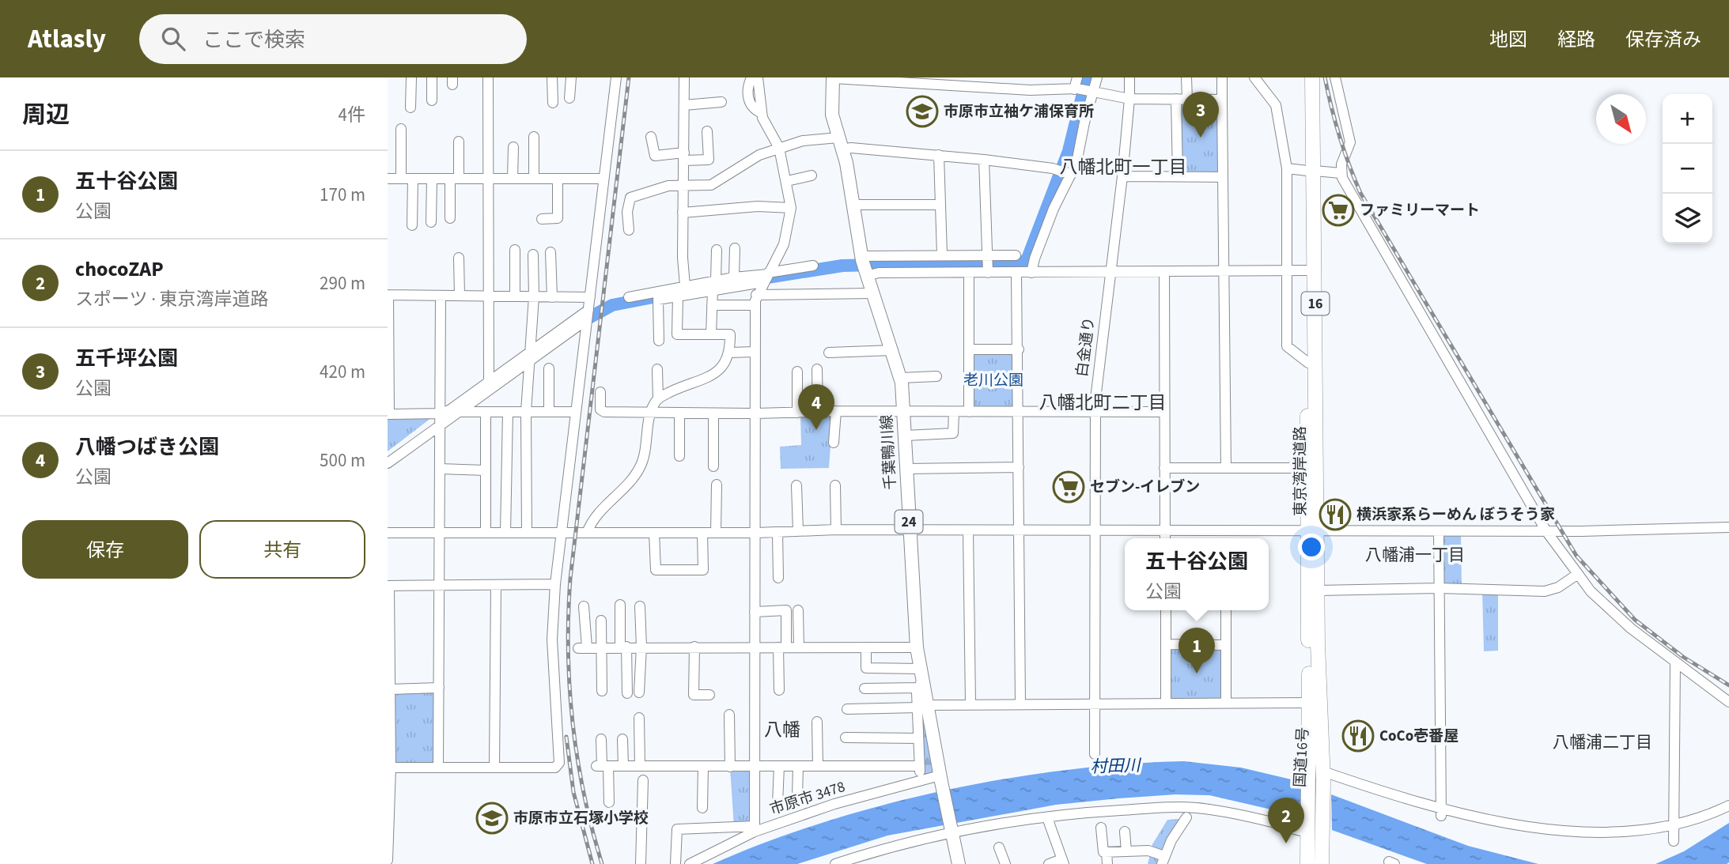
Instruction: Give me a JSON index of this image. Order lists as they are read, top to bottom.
{
  "streets": {
    "highway": ["16", "東京湾岸道路", "国道16号"],
    "main road": ["千葉鴨川線", "24"],
    "street": ["白金通り", "市原市 3478"]
  },
  "crossings": [
    ["16", "東京湾岸道路"],
    ["千葉鴨川線", "市原市 3478"],
    ["東京湾岸道路", "国道16号"]
  ],
  "districts": [
    "八幡北町一丁目",
    "八幡北町二丁目",
    "八幡浦一丁目",
    "八幡",
    "八幡浦二丁目"
  ],
  "water": ["村田川"],
  "parks": ["老川公園"],
  "places": {
    "school or university": ["市原市立袖ケ浦保育所", "市原市立石塚小学校"],
    "supermarket": ["ファミリーマート", "セブン-イレブン"],
    "restaurant": ["横浜家系らーめん ぼうそう家", "CoCo壱番屋"]
  },
  "north": "bottom right",
  "page": {
    "header": "Atlasly",
    "search": "ここで検索",
    "nav": ["地図", "経路", "保存済み"],
    "heading": ["周辺", "4件"],
    "pins": [
      "3",
      "4",
      "1",
      "2"
    ],
    "map_buttons": ["+", "−"],
    "list": [
      {
        "mark": "1",
        "name": "五十谷公園",
        "note": "公園",
        "value": "170 m"
      },
      {
        "mark": "2",
        "name": "chocoZAP",
        "note": "スポーツ · 東京湾岸道路",
        "value": "290 m"
      },
      {
        "mark": "3",
        "name": "五千坪公園",
        "note": "公園",
        "value": "420 m"
      },
      {
        "mark": "4",
        "name": "八幡つばき公園",
        "note": "公園",
        "value": "500 m"
      }
    ],
    "buttons": ["保存", "共有"],
    "popup": ["五十谷公園", "公園"]
  }
}
